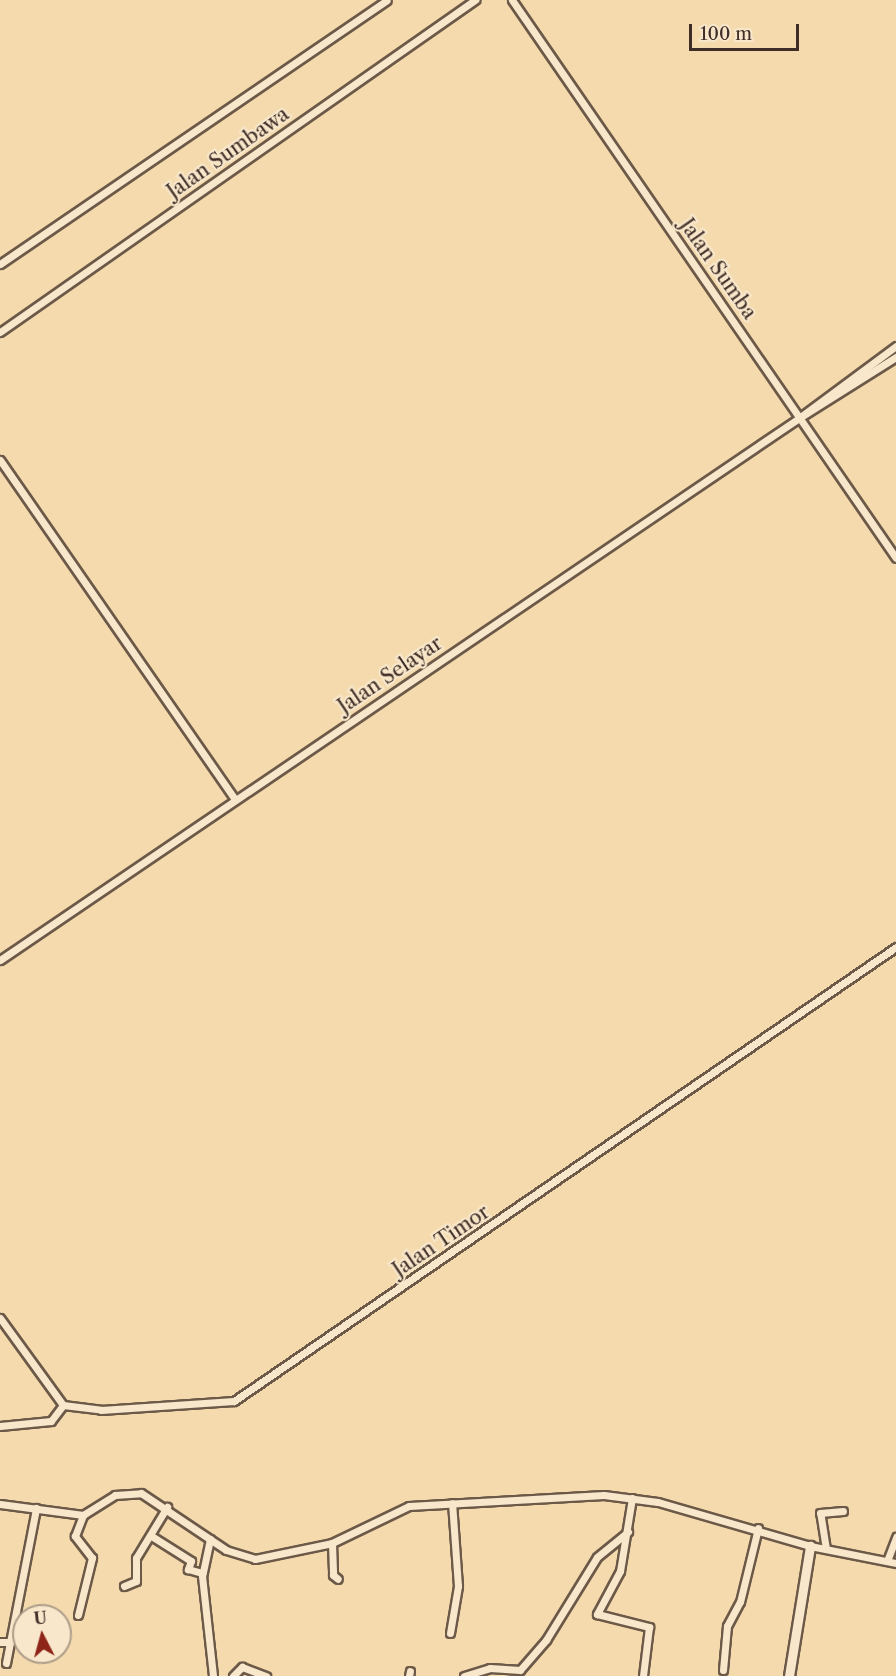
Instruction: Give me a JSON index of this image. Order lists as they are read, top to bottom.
{
  "streets": {
    "street": [
      "Jalan Sumbawa",
      "Jalan Sumba",
      "Jalan Selayar",
      "Jalan Timor"
    ]
  },
  "crossings": [
    ["Jalan Sumba", "Jalan Selayar"]
  ],
  "scale_bar": "100 m",
  "north": "top"
}
